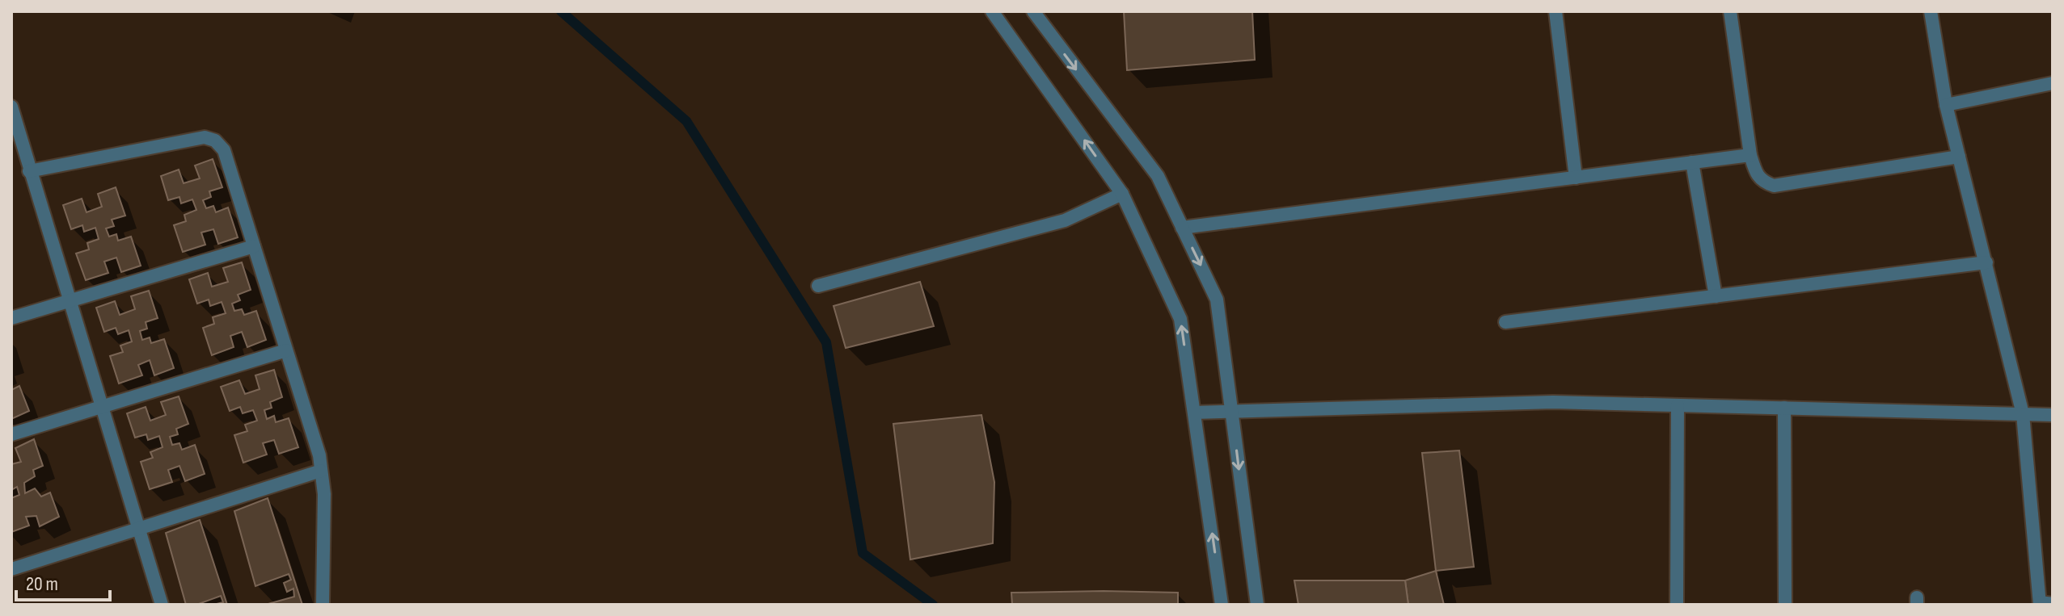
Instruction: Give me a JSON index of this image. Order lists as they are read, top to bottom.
{
  "scale_bar": "20 m"
}
